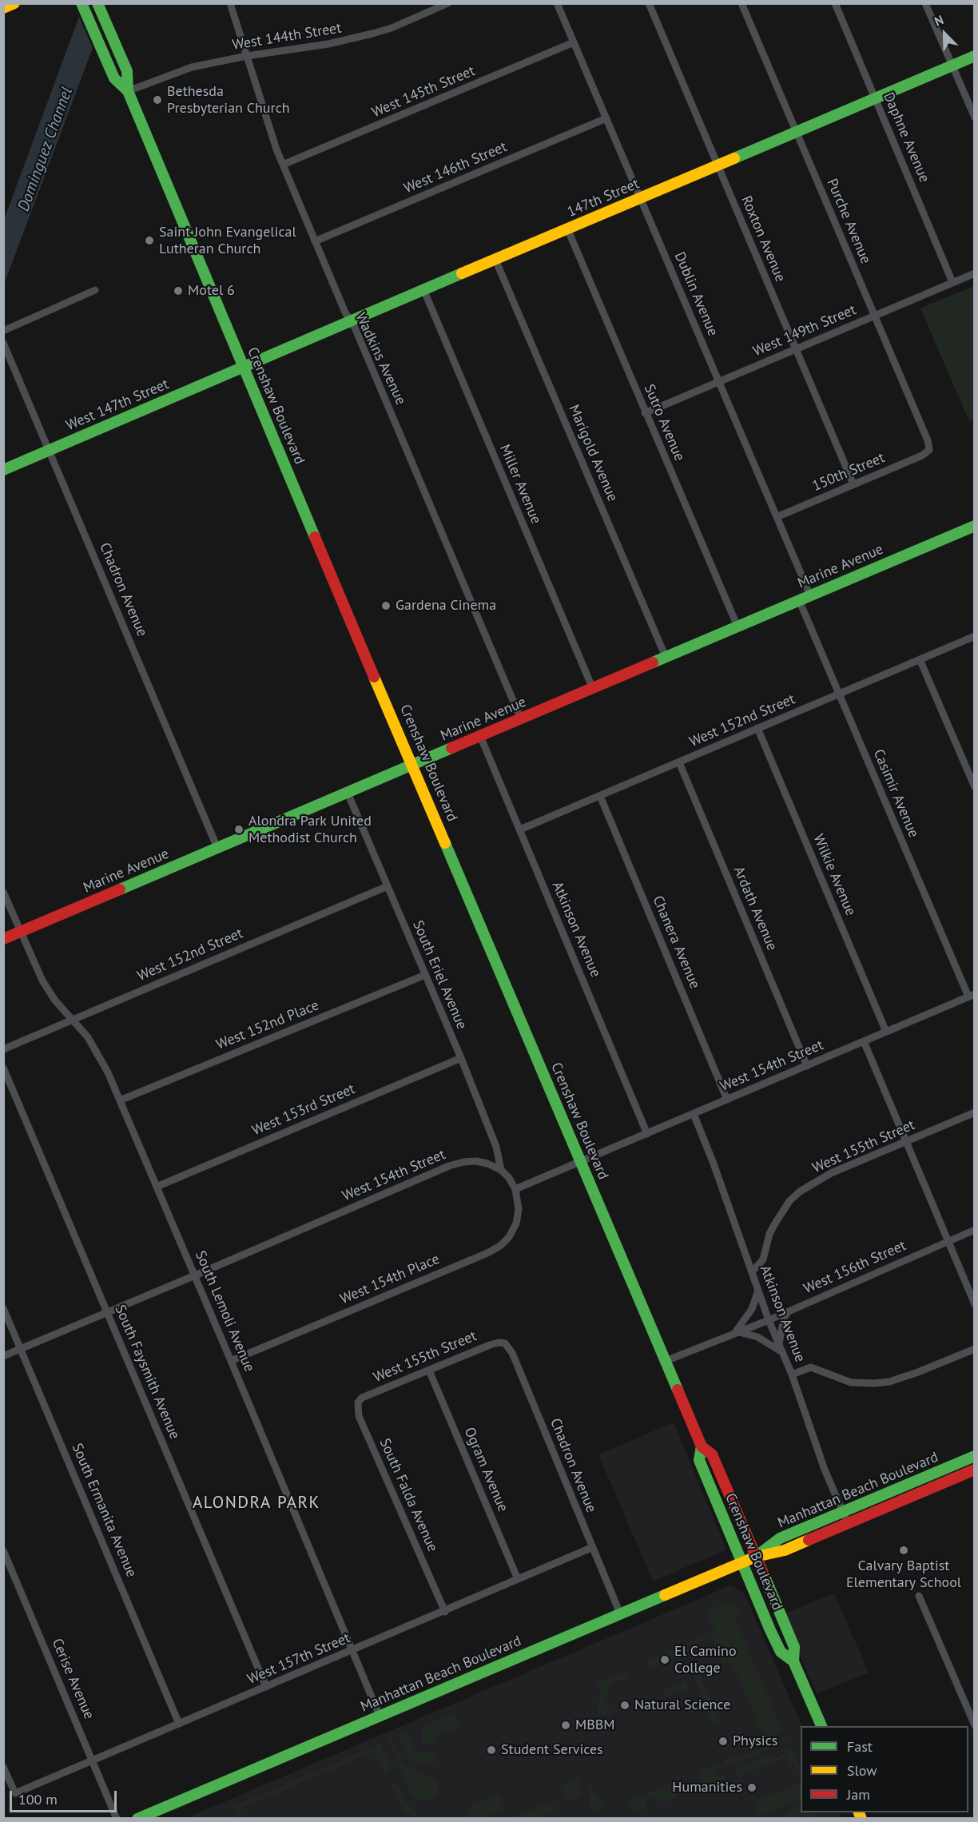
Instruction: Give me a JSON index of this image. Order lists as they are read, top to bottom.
{
  "streets": {
    "main road": [
      "147th Street",
      "West 147th Street",
      "Crenshaw Boulevard",
      "Marine Avenue",
      "Manhattan Beach Boulevard"
    ],
    "street": [
      "West 144th Street",
      "West 145th Street",
      "Daphne Avenue",
      "West 146th Street",
      "Purche Avenue",
      "Roxton Avenue",
      "Dublin Avenue",
      "West 149th Street",
      "Wadkins Avenue",
      "Sutro Avenue",
      "Marigold Avenue",
      "150th Street",
      "Miller Avenue",
      "Chadron Avenue",
      "West 152nd Street",
      "Casimir Avenue",
      "Wilkie Avenue",
      "Ardath Avenue",
      "Atkinson Avenue",
      "Chanera Avenue",
      "South Eriel Avenue",
      "West 152nd Place",
      "West 154th Street",
      "West 153rd Street",
      "West 155th Street",
      "West 156th Street",
      "West 154th Place",
      "South Lemoli Avenue",
      "South Faysmith Avenue",
      "Ogram Avenue",
      "South Falda Avenue",
      "South Ermanita Avenue",
      "West 157th Street",
      "Cerise Avenue"
    ]
  },
  "crossings": [
    ["West 144th Street", "Wadkins Avenue"],
    ["West 144th Street", "Crenshaw Boulevard"],
    ["West 145th Street", "Dublin Avenue"],
    ["West 145th Street", "Wadkins Avenue"],
    ["Daphne Avenue", "147th Street"],
    ["Daphne Avenue", "West 149th Street"],
    ["West 146th Street", "Dublin Avenue"],
    ["West 146th Street", "Wadkins Avenue"],
    ["147th Street", "Purche Avenue"],
    ["147th Street", "Roxton Avenue"],
    ["147th Street", "Dublin Avenue"],
    ["147th Street", "Wadkins Avenue"],
    ["147th Street", "West 147th Street"],
    ["147th Street", "Crenshaw Boulevard"],
    ["147th Street", "Sutro Avenue"],
    ["147th Street", "Marigold Avenue"],
    ["147th Street", "Miller Avenue"],
    ["Purche Avenue", "West 149th Street"],
    ["Purche Avenue", "150th Street"],
    ["Roxton Avenue", "West 149th Street"],
    ["Roxton Avenue", "150th Street"],
    ["Dublin Avenue", "West 149th Street"],
    ["Dublin Avenue", "150th Street"],
    ["Dublin Avenue", "Marine Avenue"],
    ["West 149th Street", "Sutro Avenue"],
    ["Wadkins Avenue", "Marine Avenue"],
    ["West 147th Street", "Crenshaw Boulevard"],
    ["West 147th Street", "Chadron Avenue"],
    ["Crenshaw Boulevard", "Marine Avenue"],
    ["Crenshaw Boulevard", "West 154th Street"],
    ["Crenshaw Boulevard", "West 156th Street"],
    ["Crenshaw Boulevard", "Manhattan Beach Boulevard"],
    ["Sutro Avenue", "Marine Avenue"],
    ["Marigold Avenue", "Marine Avenue"],
    ["Miller Avenue", "Marine Avenue"],
    ["Marine Avenue", "Chadron Avenue"],
    ["Marine Avenue", "Casimir Avenue"],
    ["Marine Avenue", "Atkinson Avenue"],
    ["Marine Avenue", "South Eriel Avenue"],
    ["Marine Avenue", "South Lemoli Avenue"],
    ["Chadron Avenue", "West 155th Street"],
    ["Chadron Avenue", "Manhattan Beach Boulevard"],
    ["Chadron Avenue", "West 157th Street"],
    ["West 152nd Street", "Casimir Avenue"],
    ["West 152nd Street", "Wilkie Avenue"],
    ["West 152nd Street", "Ardath Avenue"],
    ["West 152nd Street", "Atkinson Avenue"],
    ["West 152nd Street", "Chanera Avenue"],
    ["West 152nd Street", "South Eriel Avenue"],
    ["West 152nd Street", "South Lemoli Avenue"],
    ["Casimir Avenue", "West 154th Street"],
    ["Wilkie Avenue", "West 154th Street"],
    ["Ardath Avenue", "West 154th Street"],
    ["Atkinson Avenue", "West 154th Street"],
    ["Atkinson Avenue", "West 155th Street"],
    ["Atkinson Avenue", "West 156th Street"],
    ["Atkinson Avenue", "Manhattan Beach Boulevard"],
    ["Chanera Avenue", "West 154th Street"],
    ["South Eriel Avenue", "West 152nd Place"],
    ["South Eriel Avenue", "West 154th Street"],
    ["South Eriel Avenue", "West 153rd Street"],
    ["West 152nd Place", "South Lemoli Avenue"],
    ["West 154th Street", "West 154th Place"],
    ["West 154th Street", "South Lemoli Avenue"],
    ["West 154th Street", "South Faysmith Avenue"],
    ["West 154th Street", "South Ermanita Avenue"],
    ["West 153rd Street", "South Lemoli Avenue"],
    ["West 155th Street", "Ogram Avenue"],
    ["West 155th Street", "South Falda Avenue"],
    ["West 154th Place", "South Lemoli Avenue"],
    ["South Lemoli Avenue", "Manhattan Beach Boulevard"],
    ["South Lemoli Avenue", "West 157th Street"],
    ["South Faysmith Avenue", "West 157th Street"],
    ["Ogram Avenue", "West 157th Street"],
    ["South Falda Avenue", "West 157th Street"],
    ["South Ermanita Avenue", "West 157th Street"],
    ["West 157th Street", "Cerise Avenue"]
  ],
  "districts": ["ALONDRA PARK"],
  "water": ["Dominguez Channel"],
  "places": [
    "Bethesda Presbyterian Church",
    "Saint John Evangelical Lutheran Church",
    "Motel 6",
    "Gardena Cinema",
    "Alondra Park United Methodist Church",
    "Calvary Baptist Elementary School",
    "El Camino College",
    "Natural Science",
    "MBBM",
    "Physics",
    "Student Services",
    "Humanities"
  ],
  "legend": ["Fast", "Slow", "Jam"],
  "scale_bar": "100 m",
  "north": "top left"
}
